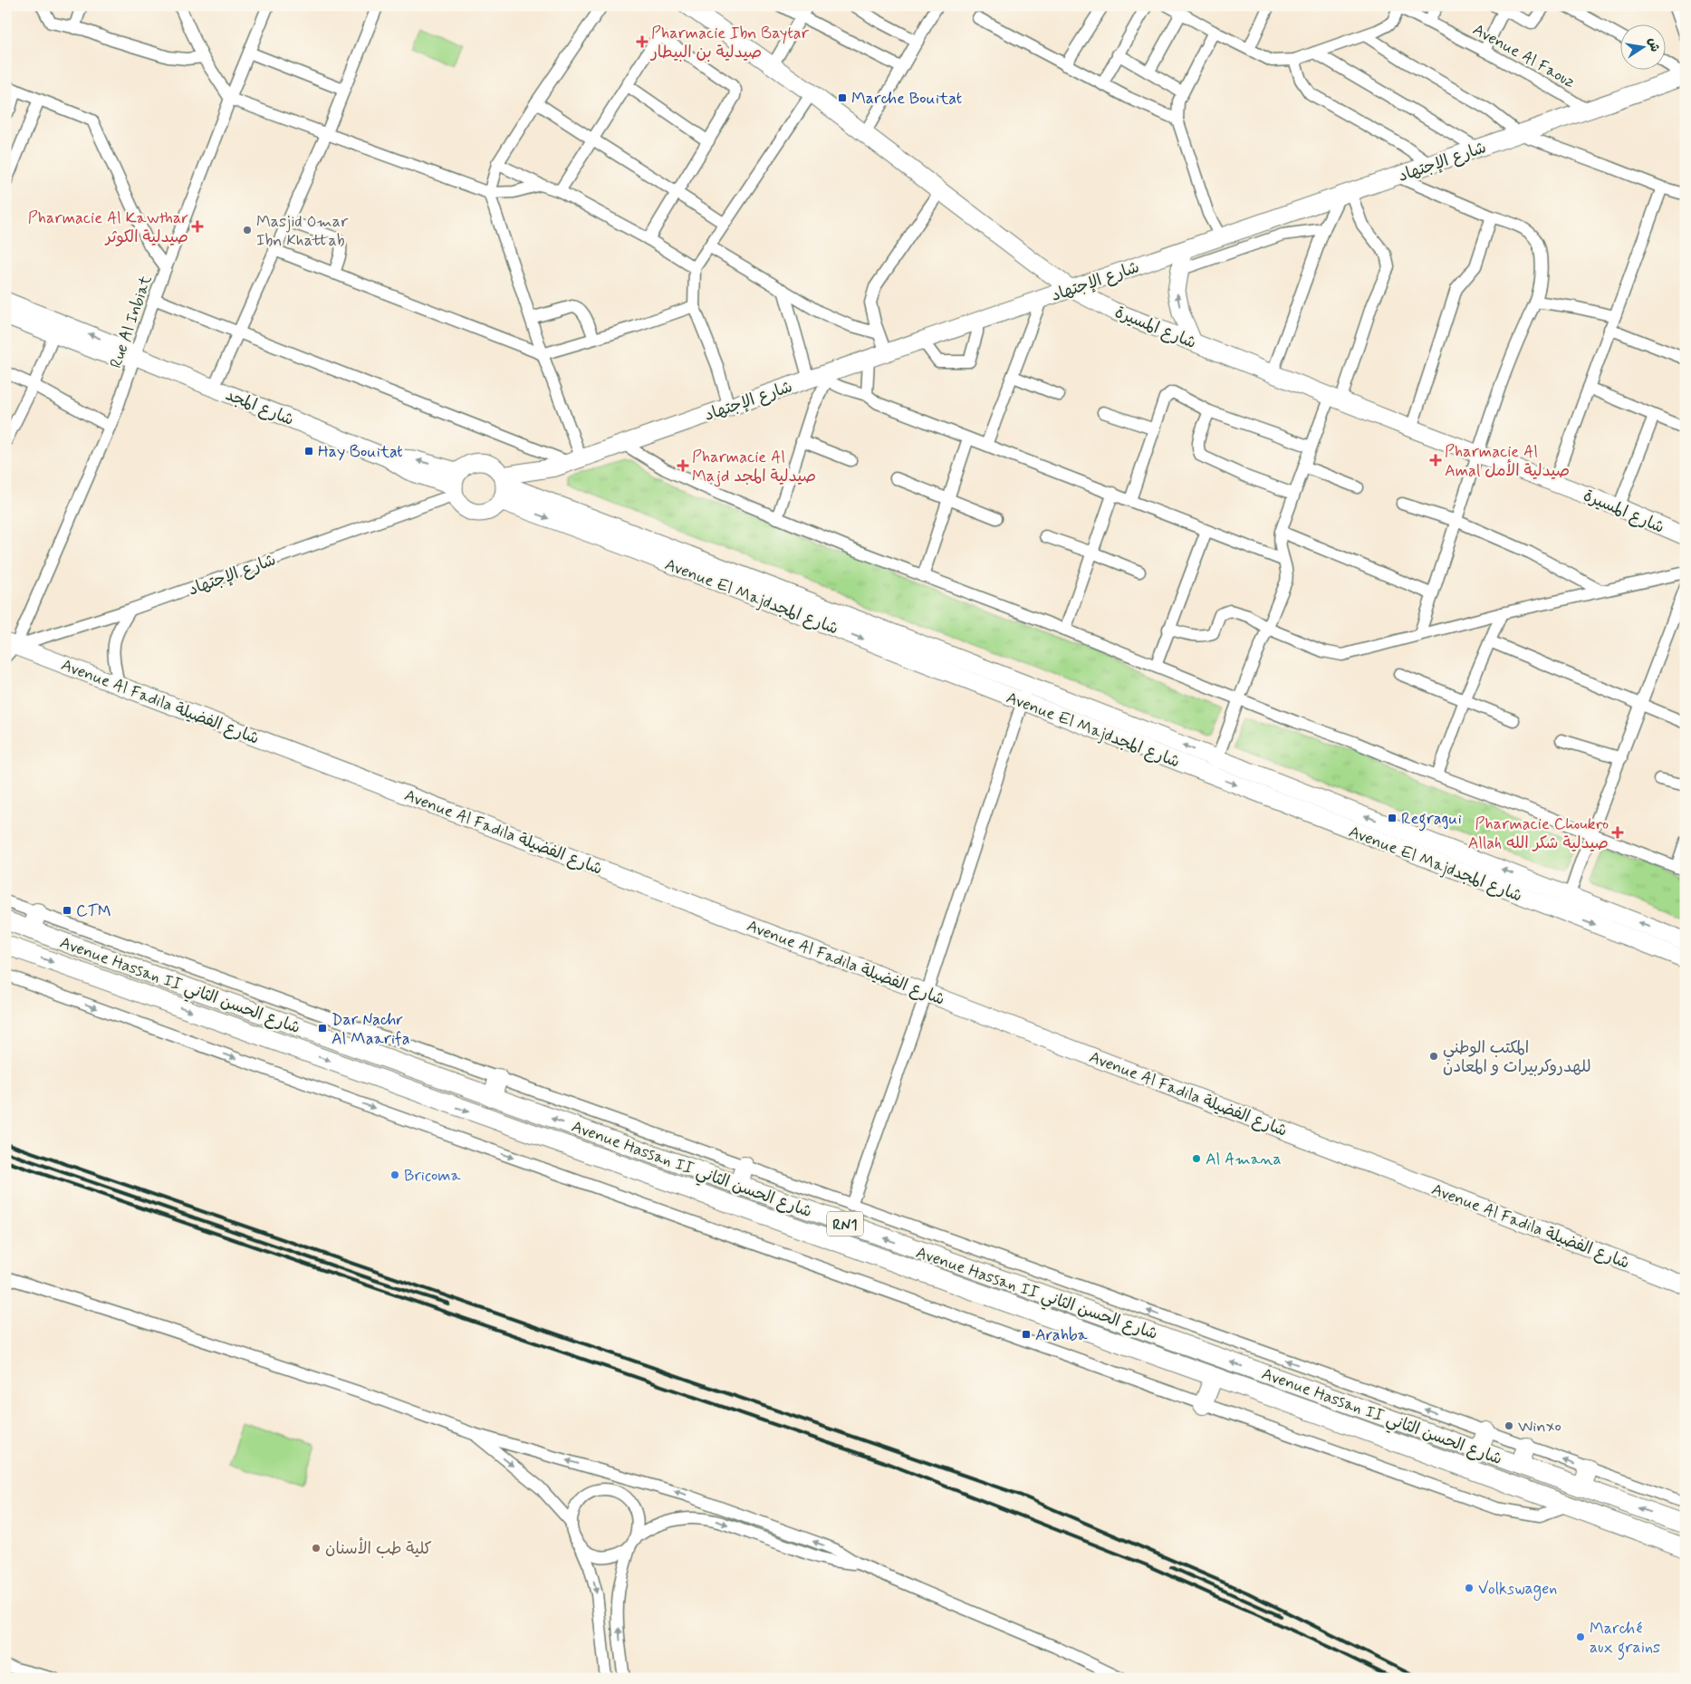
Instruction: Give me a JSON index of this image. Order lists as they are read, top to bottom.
{
  "streets": {
    "main road": ["Avenue Hassan II شارع الحسن الثاني", "RN1"],
    "street": [
      "Avenue Al Faouz",
      "شارع الإجتهاد",
      "Rue Al Inbiat",
      "شارع المسيرة",
      "شارع المجد",
      "Avenue El Majdشارع المجد",
      "Avenue Al Fadila شارع الفضيلة"
    ]
  },
  "crossings": [
    ["Avenue Al Faouz", "شارع الإجتهاد"],
    ["شارع الإجتهاد", "Rue Al Inbiat"],
    ["شارع الإجتهاد", "شارع المسيرة"],
    ["شارع الإجتهاد", "شارع المجد"],
    ["شارع الإجتهاد", "Avenue El Majdشارع المجد"],
    ["شارع الإجتهاد", "Avenue Al Fadila شارع الفضيلة"],
    ["Rue Al Inbiat", "شارع المجد"],
    ["Rue Al Inbiat", "Avenue Al Fadila شارع الفضيلة"],
    ["شارع المجد", "Avenue El Majdشارع المجد"]
  ],
  "places": {
    "health": [
      "Pharmacie Ibn Baytar صيدلية بن البيطار",
      "Pharmacie Al Kawthar صيدلية الكوثر",
      "Pharmacie Al Amal صيدلية الأمل",
      "Pharmacie Al Majd صيدلية المجد",
      "Pharmacie Choukro Allah صيدلية شكر الله"
    ],
    "transit": [
      "Marche Bouitat",
      "Hay Bouitat",
      "Regragui",
      "CTM",
      "Dar Nachr Al Maarifa",
      "Arahba"
    ],
    "other": [
      "Masjid Omar Ibn Khattab",
      "المكتب الوطني للهدروكربيرات و المعادن",
      "Al Amana",
      "Bricoma",
      "Winxo",
      "كلية طب الأسنان",
      "Volkswagen",
      "Marché aux grains"
    ]
  },
  "north": "right"
}
